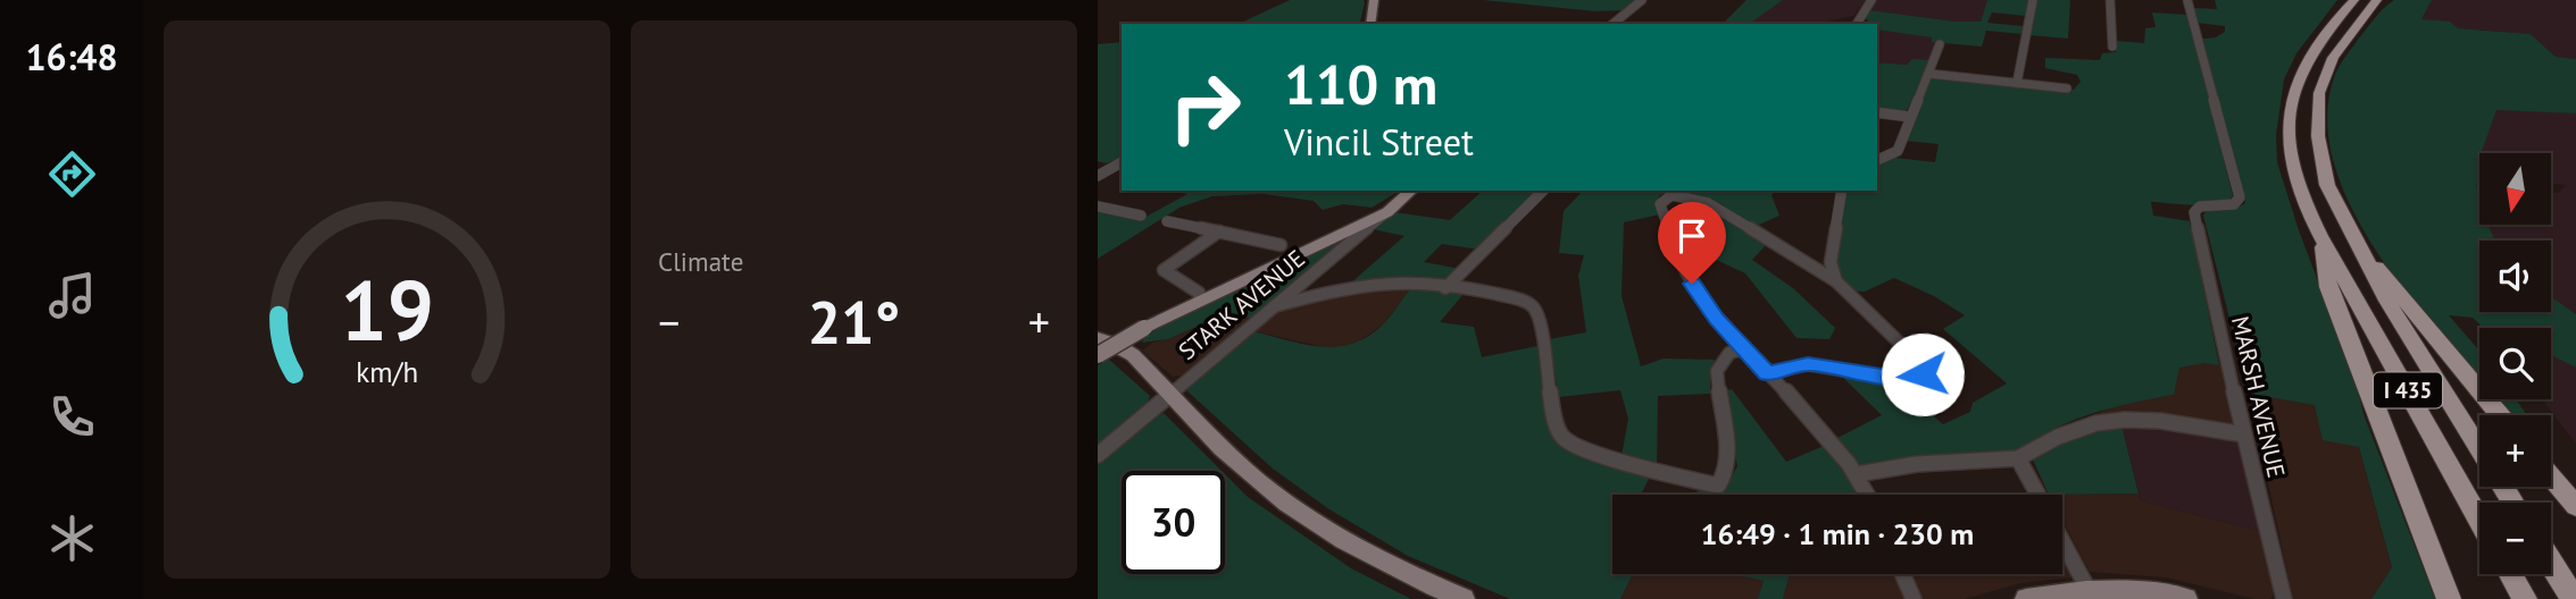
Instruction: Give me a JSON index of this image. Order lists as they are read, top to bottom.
{
  "streets": {
    "highway": ["I 435"],
    "main road": ["STARK AVENUE"],
    "street": ["MARSH AVENUE"]
  },
  "north": "bottom",
  "page": {
    "tabs": "16:48",
    "tile": "Climate",
    "turn": ["110 m", "Vincil Street"],
    "map_buttons": ["+", "−"],
    "heat": ["−", "21°", "+"],
    "limit": "30",
    "trip": "16:49 · 1 min · 230 m",
    "gauge": ["19", "km/h"]
  }
}
